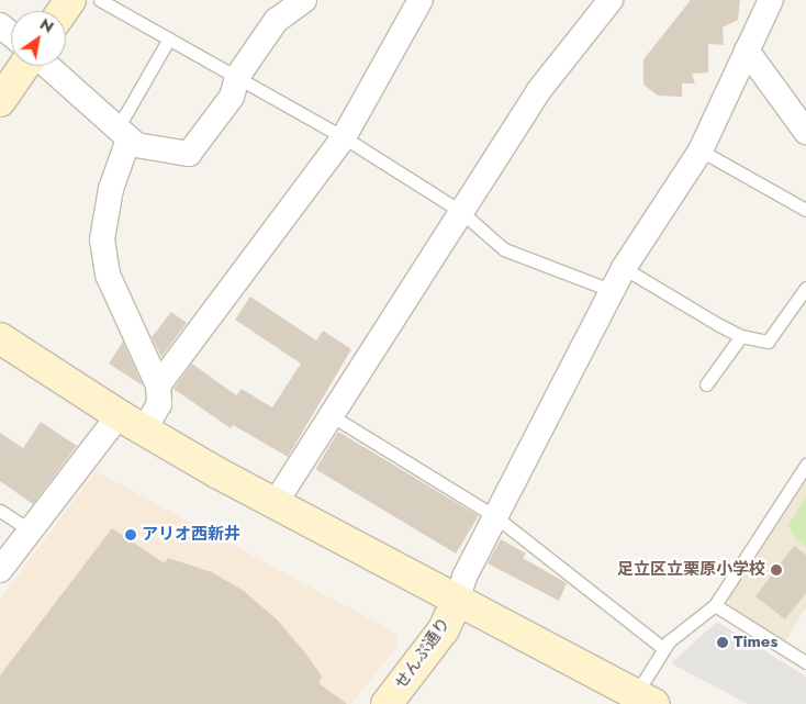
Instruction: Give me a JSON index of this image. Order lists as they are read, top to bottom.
{
  "streets": {
    "street": ["せんぷ通り"]
  },
  "places": ["アリオ西新井", "足立区立栗原小学校", "Times"],
  "north": "top right"
}
